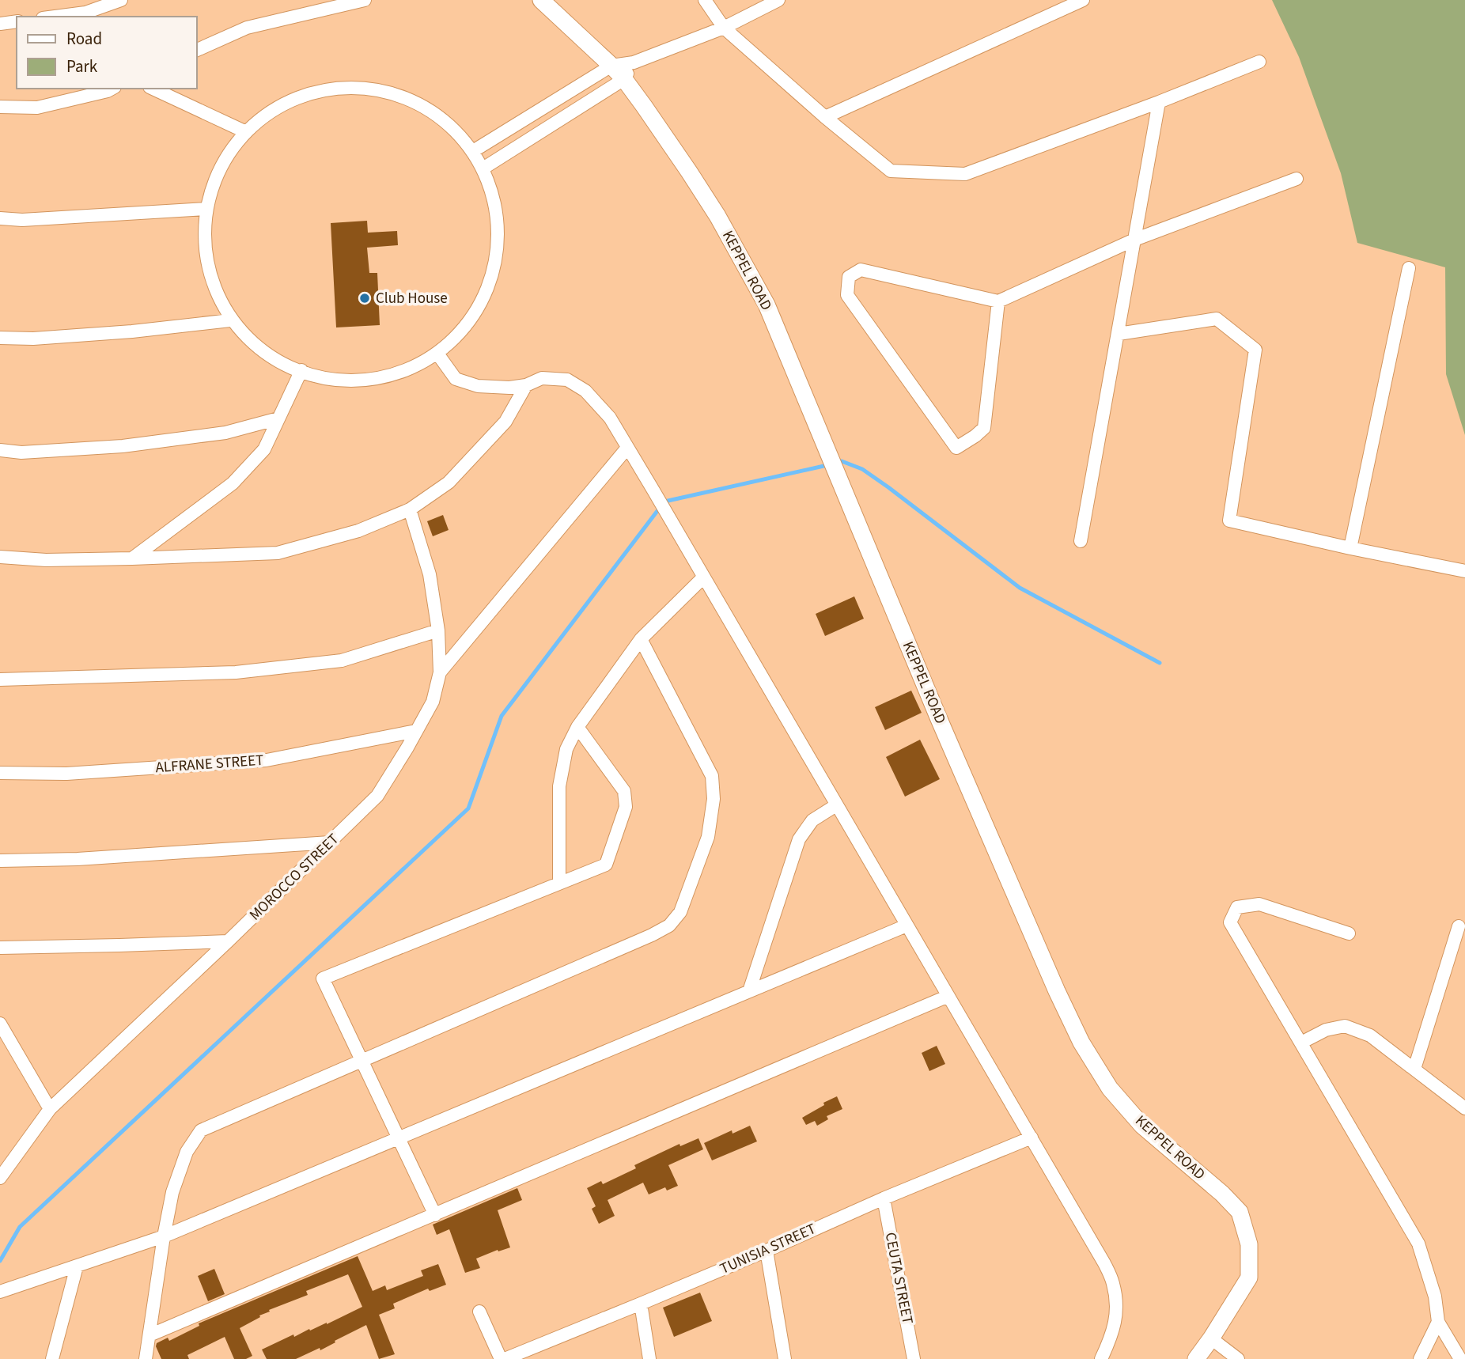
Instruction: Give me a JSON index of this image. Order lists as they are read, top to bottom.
{
  "streets": {
    "street": [
      "KEPPEL ROAD",
      "ALFRANE STREET",
      "MOROCCO STREET",
      "TUNISIA STREET",
      "CEUTA STREET"
    ]
  },
  "crossings": [
    ["ALFRANE STREET", "MOROCCO STREET"],
    ["TUNISIA STREET", "CEUTA STREET"]
  ],
  "places": ["Club House"],
  "legend": ["Road", "Park"]
}
